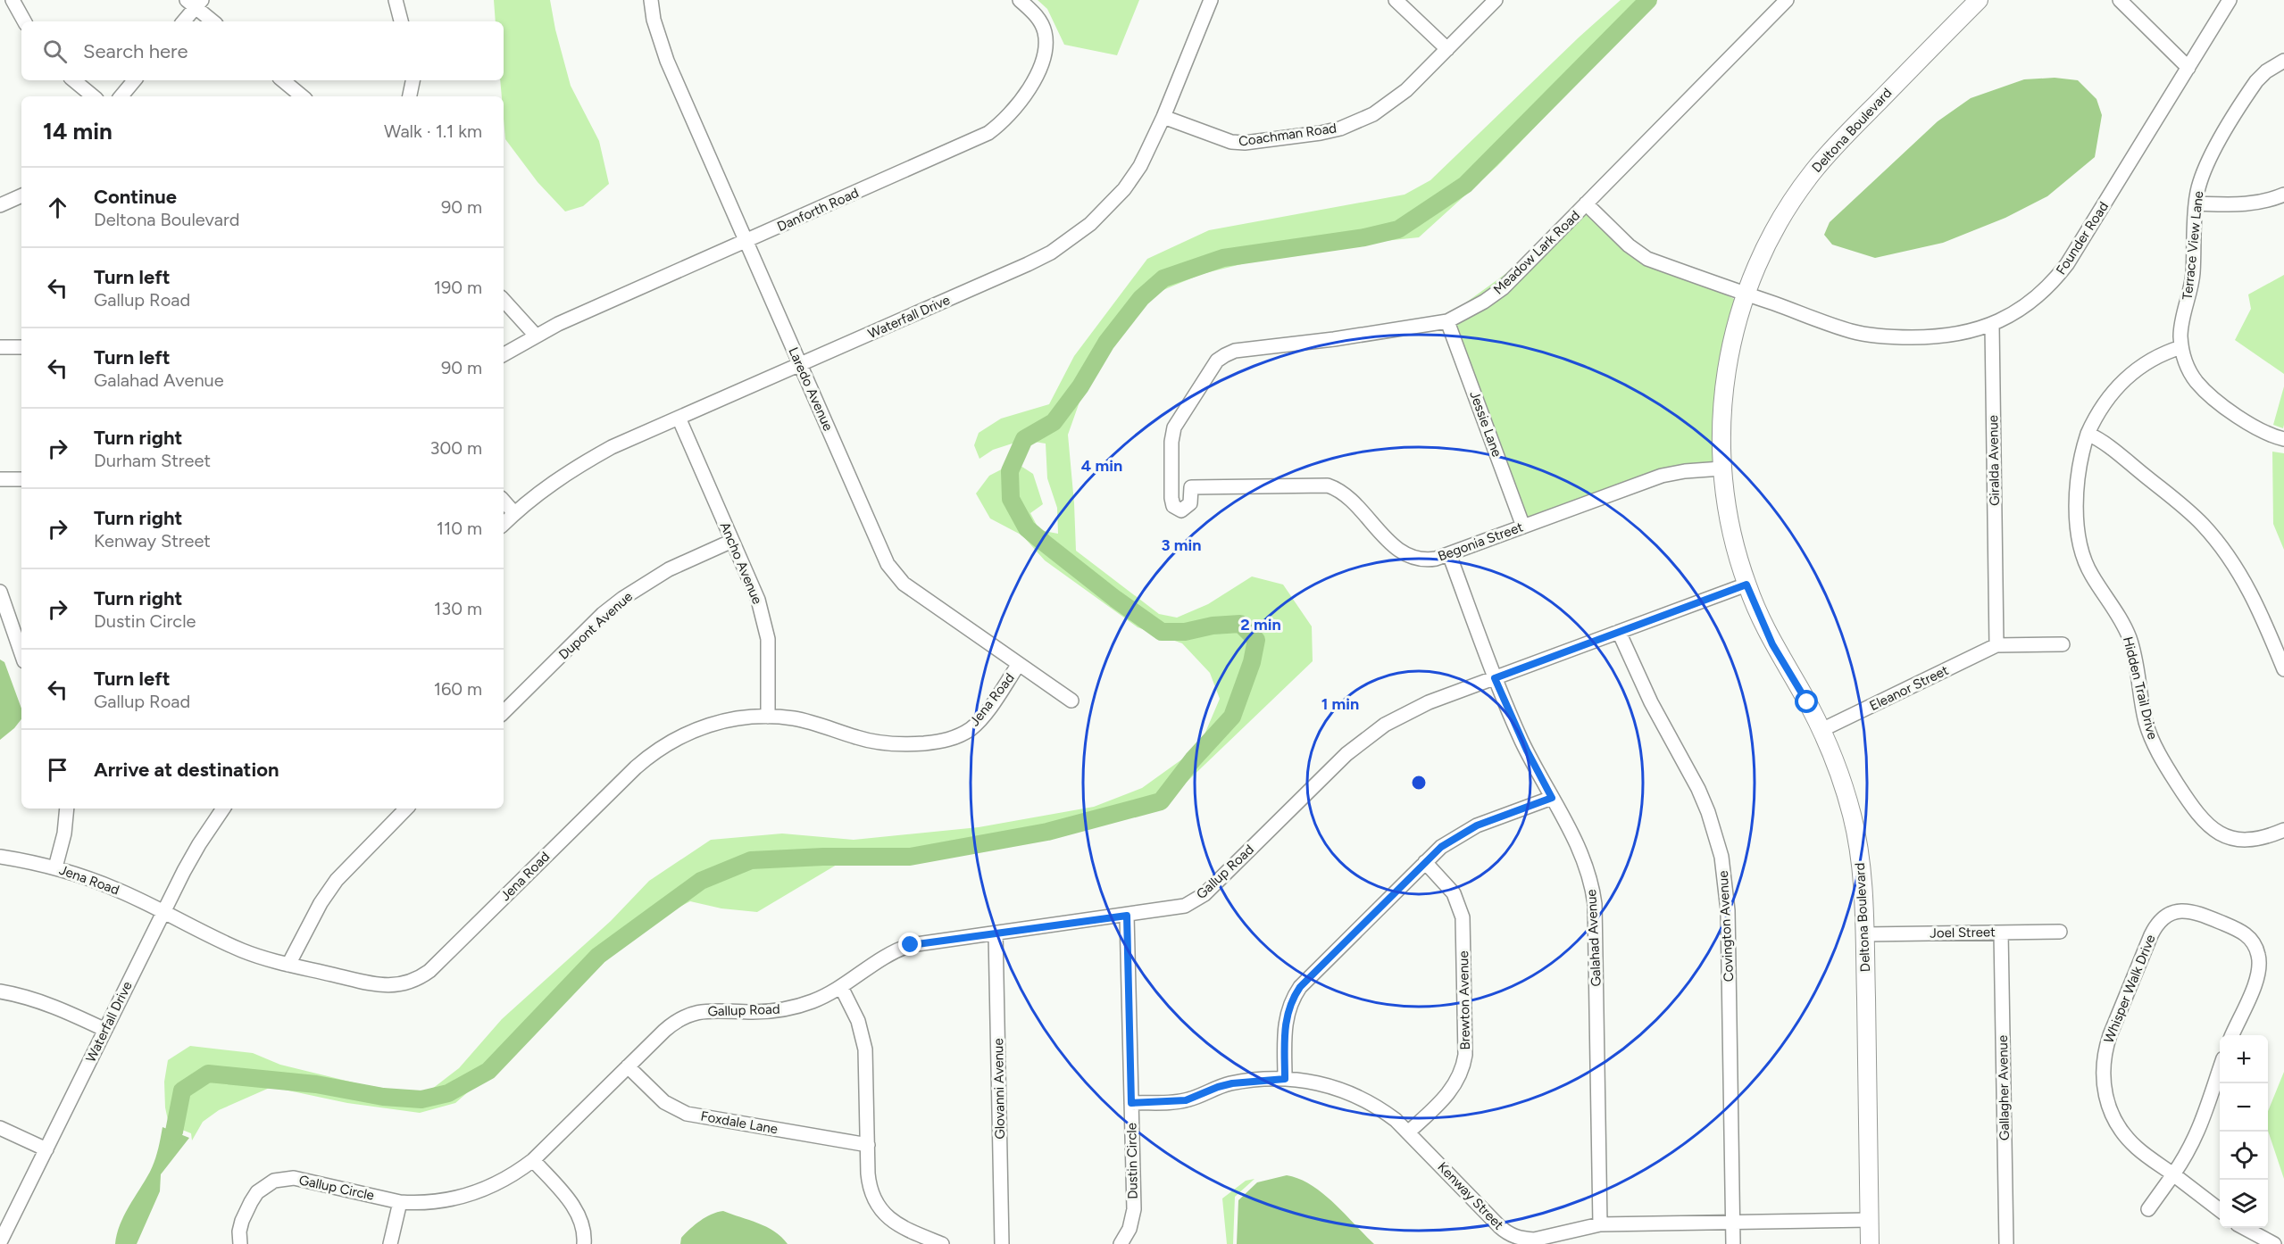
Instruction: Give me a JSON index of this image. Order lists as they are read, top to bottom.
{
  "streets": {
    "main road": ["Deltona Boulevard"],
    "street": [
      "Coachman Road",
      "Danforth Road",
      "Founder Road",
      "Terrace View Lane",
      "Meadow Lark Road",
      "Waterfall Drive",
      "Laredo Avenue",
      "Jessie Lane",
      "Giralda Avenue",
      "Begonia Street",
      "Ancho Avenue",
      "Dupont Avenue",
      "Eleanor Street",
      "Hidden Trail Drive",
      "Jena Road",
      "Gallup Road",
      "Covington Avenue",
      "Joel Street",
      "Galahad Avenue",
      "Whisper Walk Drive",
      "Brewton Avenue",
      "Gallagher Avenue",
      "Glovanni Avenue",
      "Foxdale Lane",
      "Dustin Circle",
      "Gallup Circle",
      "Kenway Street"
    ]
  },
  "crossings": [
    ["Deltona Boulevard", "Founder Road"],
    ["Deltona Boulevard", "Begonia Street"],
    ["Deltona Boulevard", "Eleanor Street"],
    ["Deltona Boulevard", "Gallup Road"],
    ["Deltona Boulevard", "Joel Street"],
    ["Deltona Boulevard", "Kenway Street"],
    ["Coachman Road", "Waterfall Drive"],
    ["Danforth Road", "Laredo Avenue"],
    ["Founder Road", "Meadow Lark Road"],
    ["Founder Road", "Giralda Avenue"],
    ["Terrace View Lane", "Hidden Trail Drive"],
    ["Meadow Lark Road", "Jessie Lane"],
    ["Meadow Lark Road", "Begonia Street"],
    ["Waterfall Drive", "Laredo Avenue"],
    ["Waterfall Drive", "Ancho Avenue"],
    ["Waterfall Drive", "Jena Road"],
    ["Laredo Avenue", "Jena Road"],
    ["Jessie Lane", "Begonia Street"],
    ["Giralda Avenue", "Eleanor Street"],
    ["Begonia Street", "Galahad Avenue"],
    ["Ancho Avenue", "Dupont Avenue"],
    ["Ancho Avenue", "Jena Road"],
    ["Gallup Road", "Covington Avenue"],
    ["Gallup Road", "Galahad Avenue"],
    ["Gallup Road", "Glovanni Avenue"],
    ["Gallup Road", "Foxdale Lane"],
    ["Gallup Road", "Dustin Circle"],
    ["Gallup Road", "Gallup Circle"],
    ["Covington Avenue", "Kenway Street"],
    ["Joel Street", "Gallagher Avenue"],
    ["Galahad Avenue", "Kenway Street"],
    ["Brewton Avenue", "Kenway Street"],
    ["Dustin Circle", "Kenway Street"]
  ],
  "page": {
    "search": "Search here",
    "heading": ["14 min", "Walk · 1.1 km"],
    "list": [
      ["Continue", "Deltona Boulevard", "90 m"],
      ["Turn left", "Gallup Road", "190 m"],
      ["Turn left", "Galahad Avenue", "90 m"],
      ["Turn right", "Durham Street", "300 m"],
      ["Turn right", "Kenway Street", "110 m"],
      ["Turn right", "Dustin Circle", "130 m"],
      ["Turn left", "Gallup Road", "160 m"],
      "Arrive at destination"
    ],
    "map_buttons": ["+", "−"]
  },
  "rings": [
    "4 min",
    "3 min",
    "2 min",
    "1 min"
  ]
}
